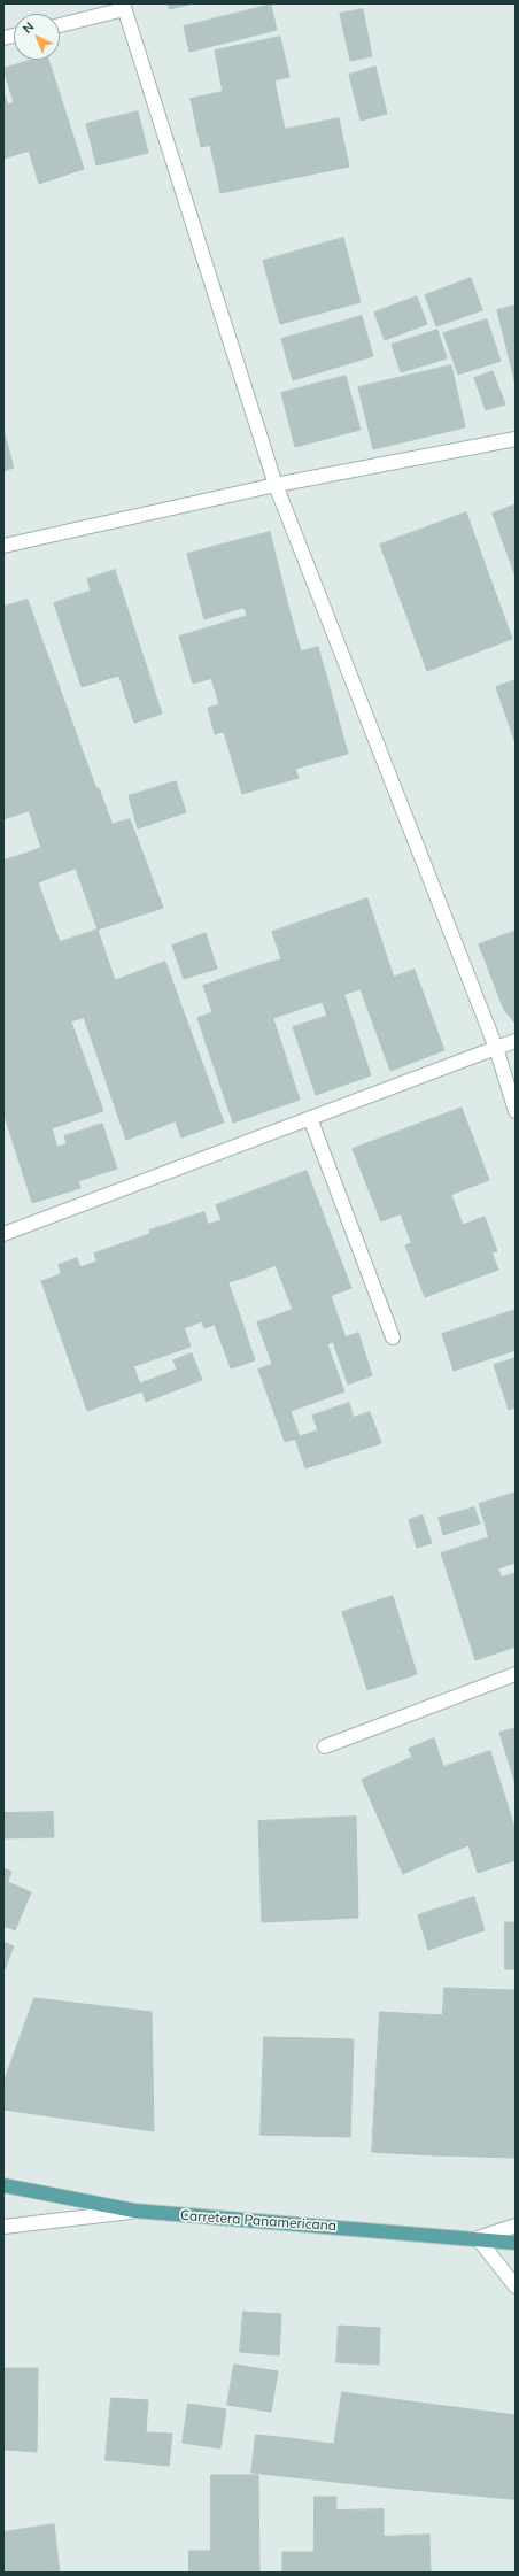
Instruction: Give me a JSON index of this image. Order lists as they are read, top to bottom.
{
  "streets": {
    "main road": ["Carretera Panamericana"]
  },
  "north": "top left"
}
